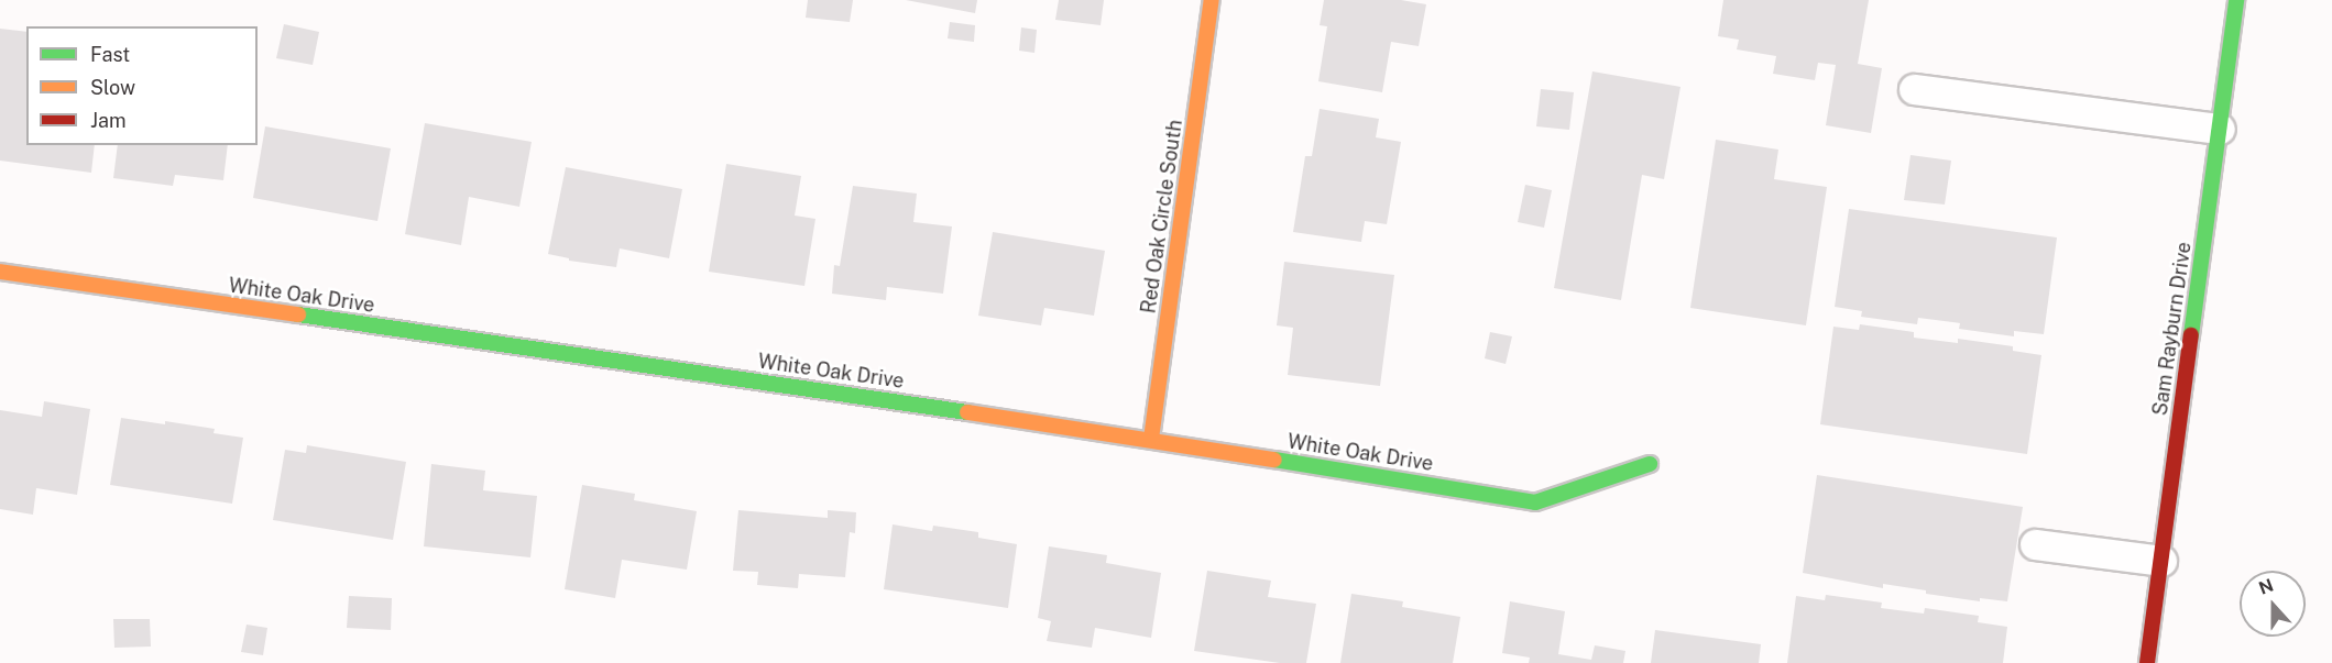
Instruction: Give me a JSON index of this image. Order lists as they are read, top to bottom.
{
  "streets": {
    "street": ["Red Oak Circle South", "White Oak Drive", "Sam Rayburn Drive"]
  },
  "crossings": [
    ["Red Oak Circle South", "White Oak Drive"]
  ],
  "legend": ["Fast", "Slow", "Jam"],
  "north": "top"
}
